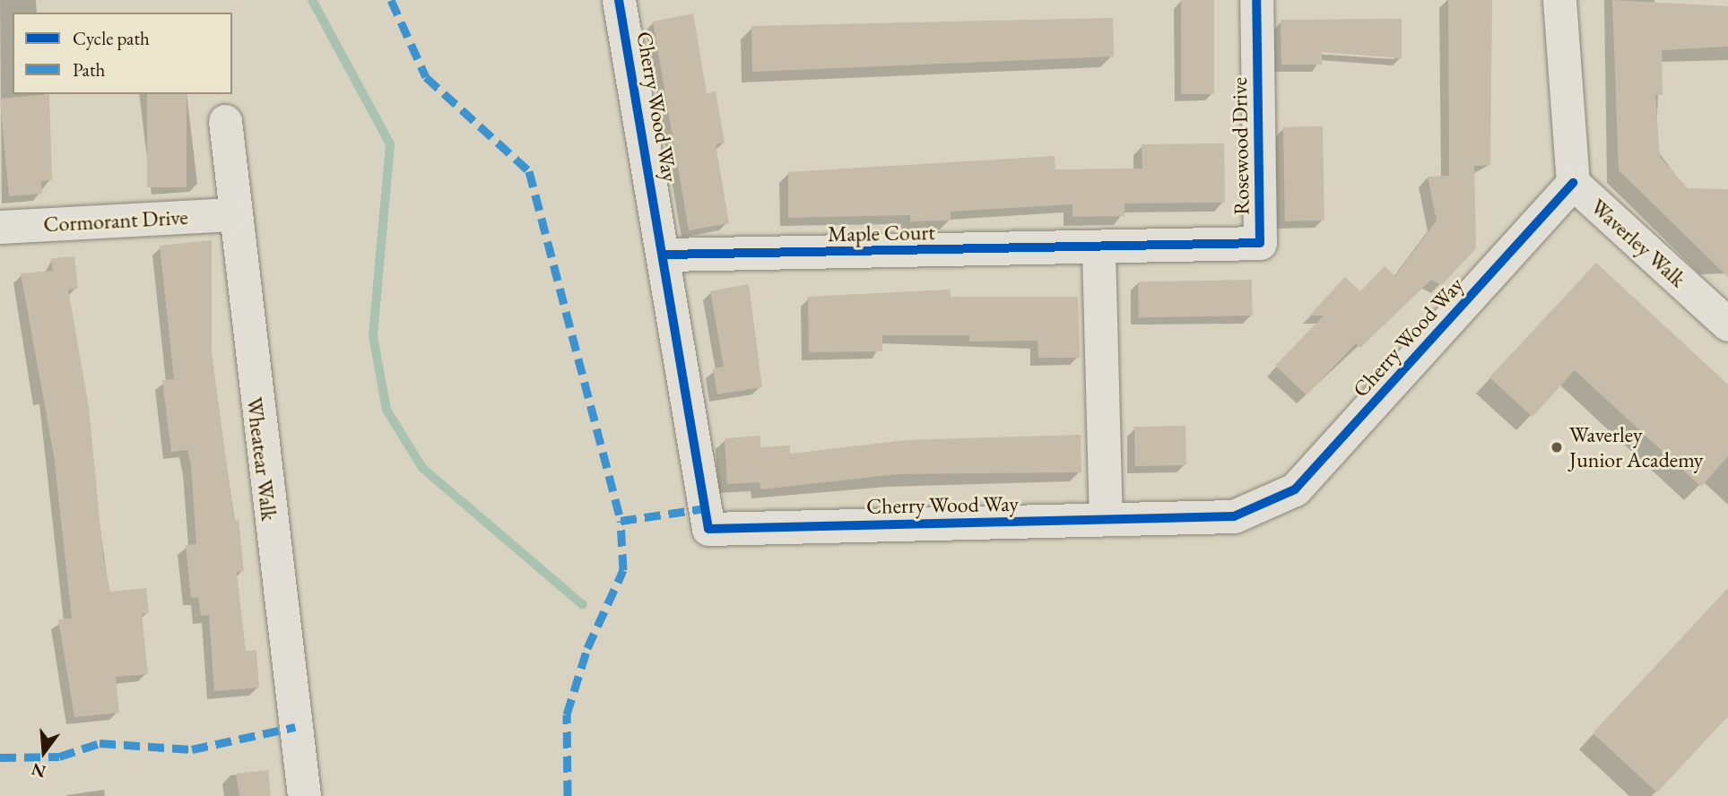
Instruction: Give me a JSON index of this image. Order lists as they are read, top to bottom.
{
  "streets": {
    "street": [
      "Cherry Wood Way",
      "Rosewood Drive",
      "Cormorant Drive",
      "Maple Court",
      "Waverley Walk",
      "Wheatear Walk"
    ]
  },
  "crossings": [
    ["Cherry Wood Way", "Maple Court"],
    ["Cherry Wood Way", "Waverley Walk"],
    ["Rosewood Drive", "Maple Court"],
    ["Cormorant Drive", "Wheatear Walk"]
  ],
  "places": ["Waverley Junior Academy"],
  "legend": ["Cycle path", "Path"],
  "north": "bottom"
}
